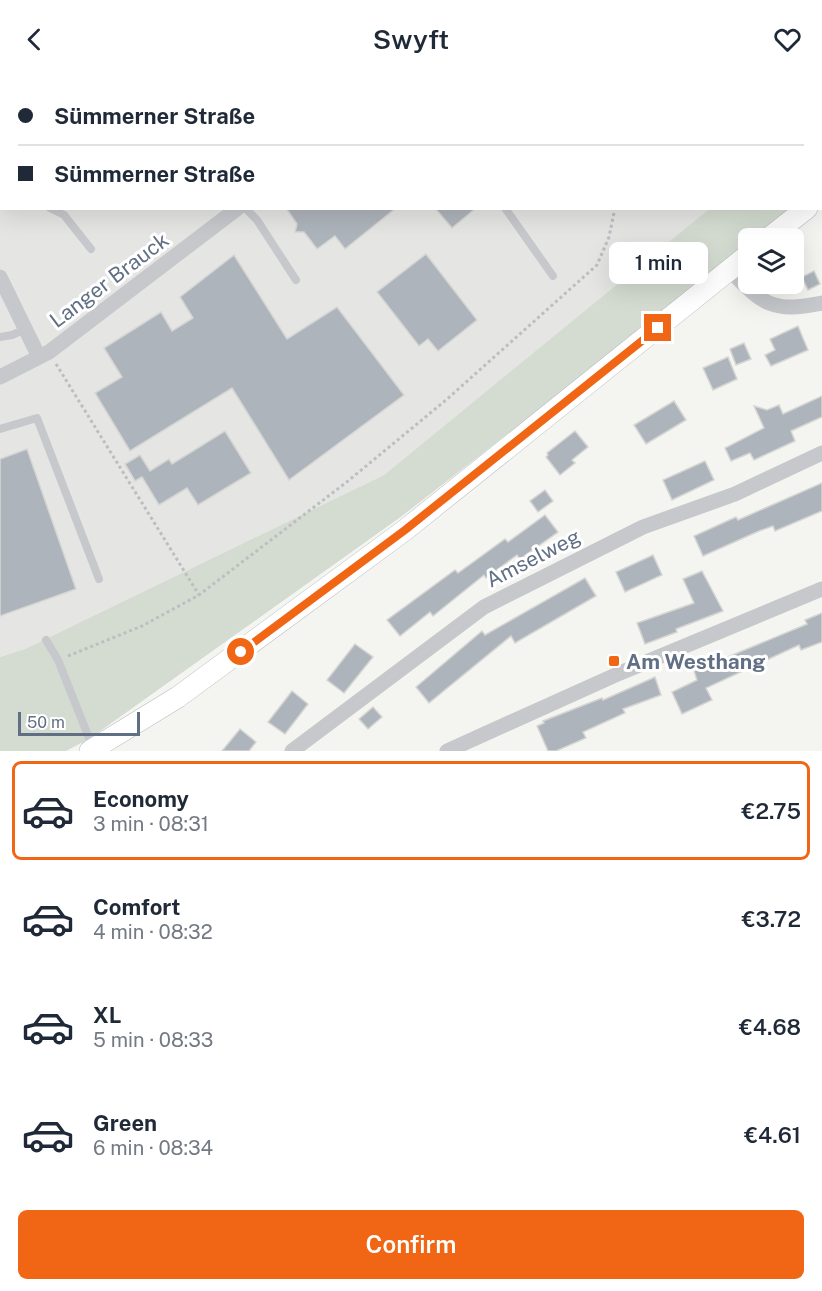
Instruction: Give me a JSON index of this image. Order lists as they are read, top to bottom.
{
  "streets": {
    "street": ["Langer Brauck", "Amselweg"]
  },
  "places": {
    "transit": ["Am Westhang"]
  },
  "scale_bar": "50 m",
  "page": {
    "header": "Swyft",
    "banner": ["Sümmerner Straße", "Sümmerner Straße"],
    "bubble": "1 min",
    "scale": "50 m",
    "list": [
      {
        "name": "Economy",
        "note": "3 min · 08:31",
        "value": "€2.75"
      },
      {
        "name": "Comfort",
        "note": "4 min · 08:32",
        "value": "€3.72"
      },
      {
        "name": "XL",
        "note": "5 min · 08:33",
        "value": "€4.68"
      },
      {
        "name": "Green",
        "note": "6 min · 08:34",
        "value": "€4.61"
      }
    ],
    "buttons": "Confirm"
  }
}
